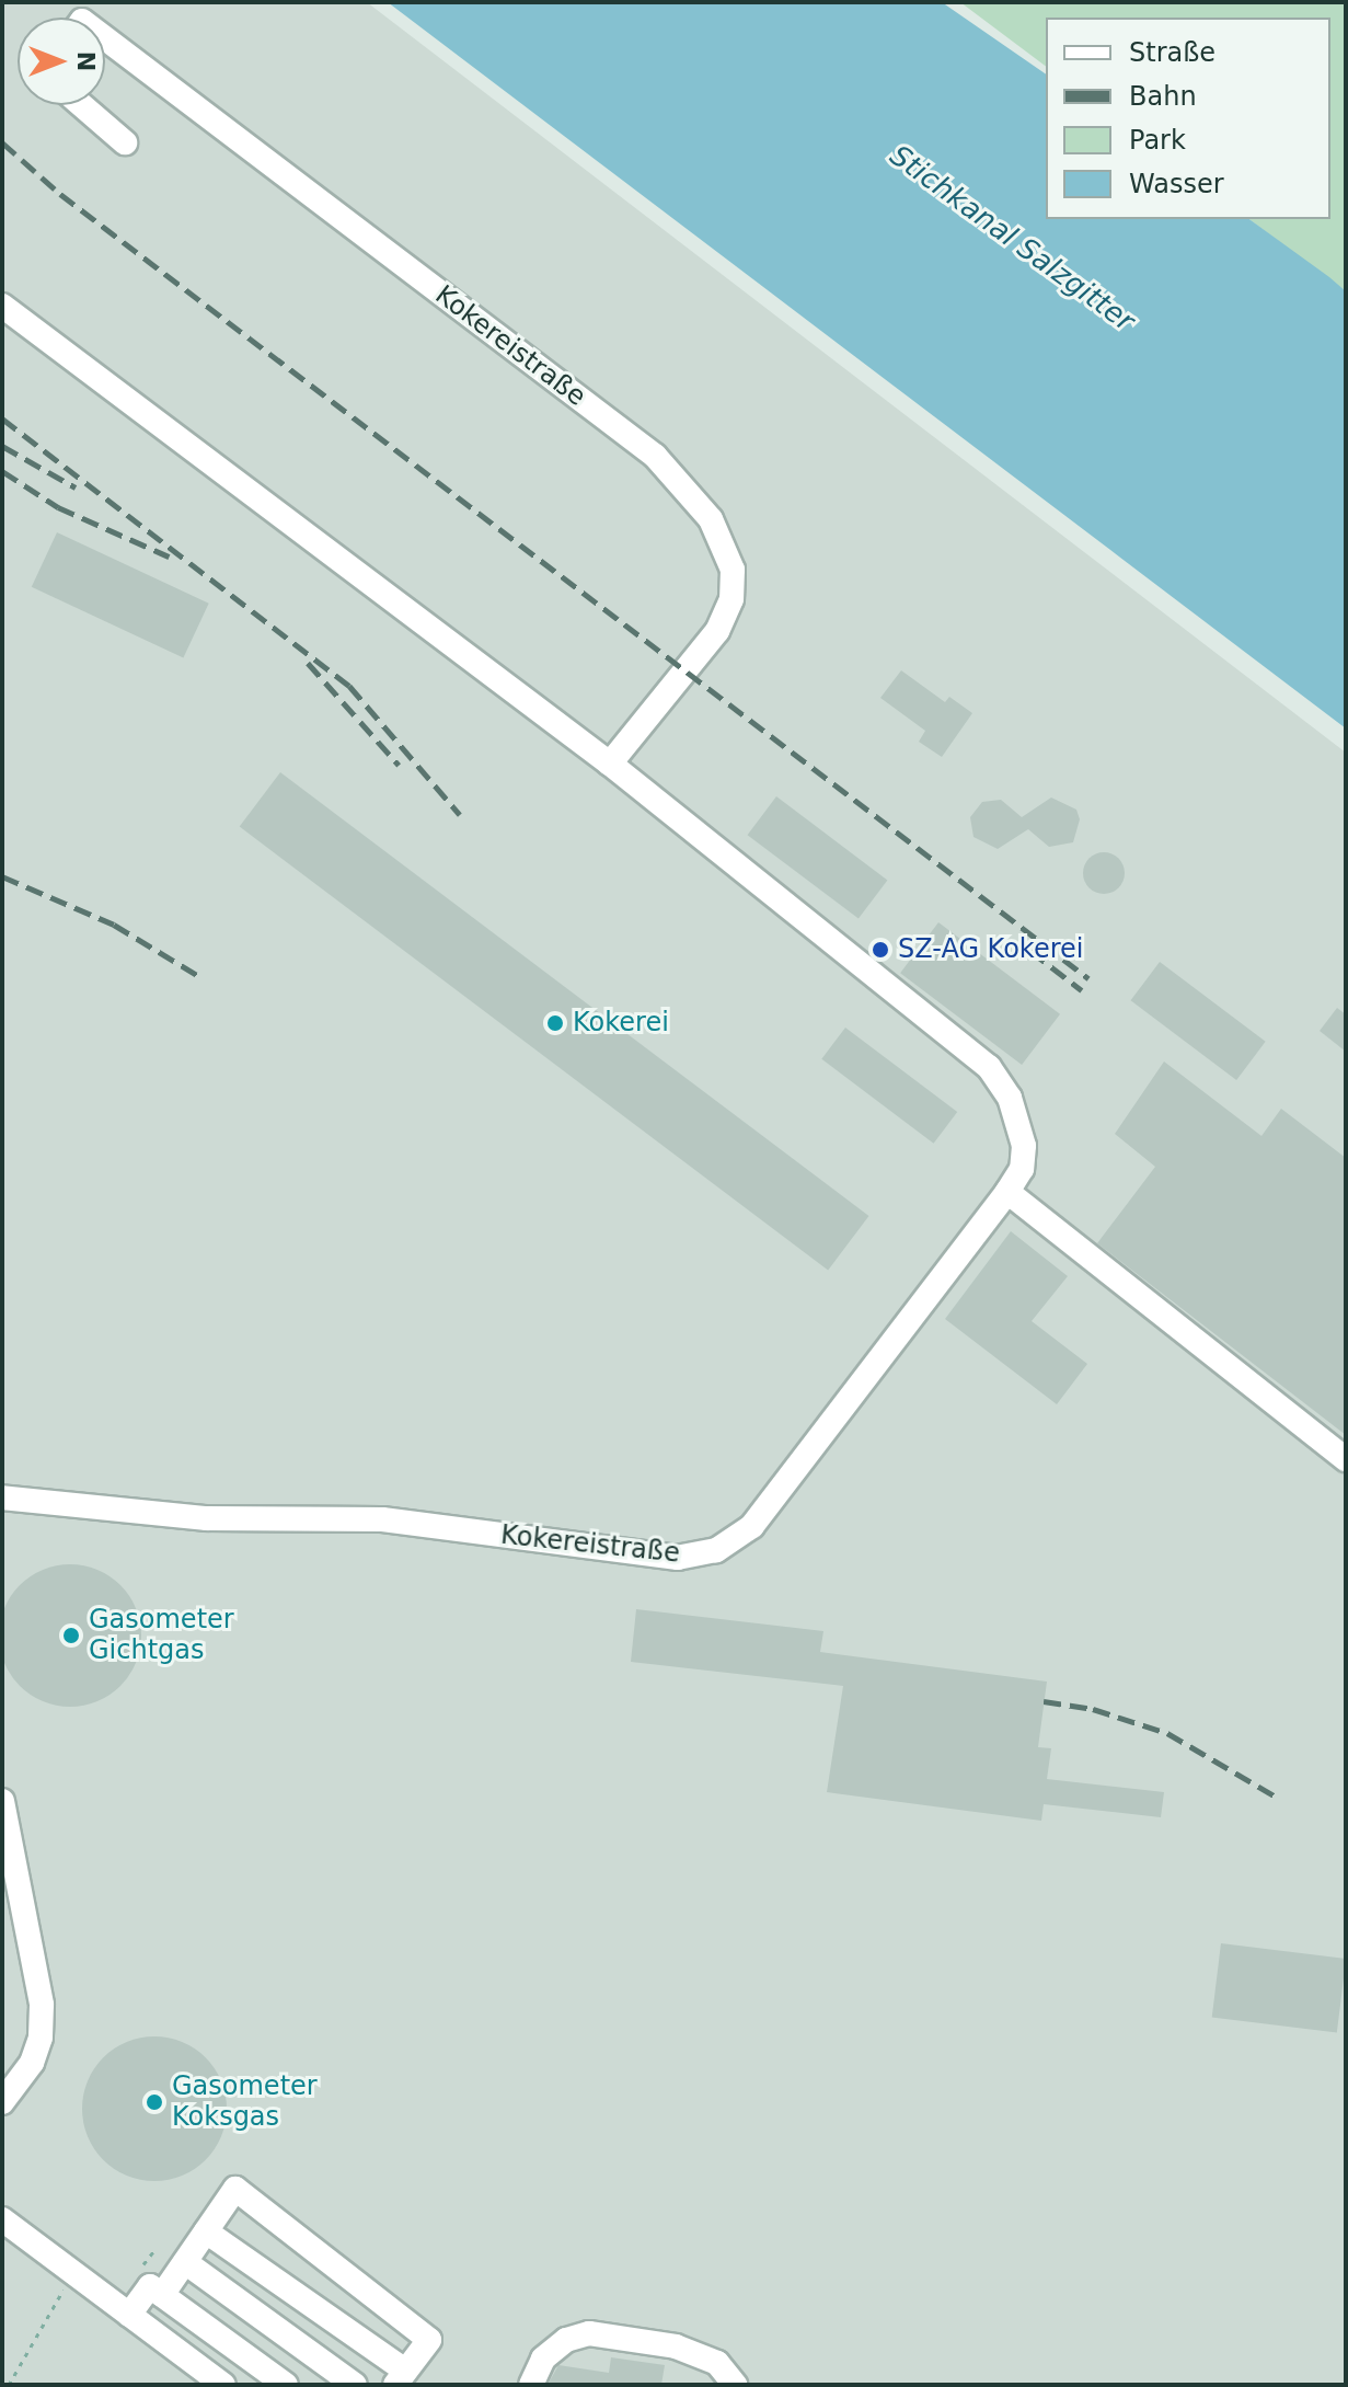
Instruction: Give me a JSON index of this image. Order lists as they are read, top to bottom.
{
  "streets": {
    "lane": ["Kokereistraße"]
  },
  "water": ["Stichkanal Salzgitter"],
  "places": [
    "SZ-AG Kokerei",
    "Kokerei",
    "Gasometer Gichtgas",
    "Gasometer Koksgas"
  ],
  "legend": [
    "Straße",
    "Bahn",
    "Park",
    "Wasser"
  ],
  "north": "right"
}
